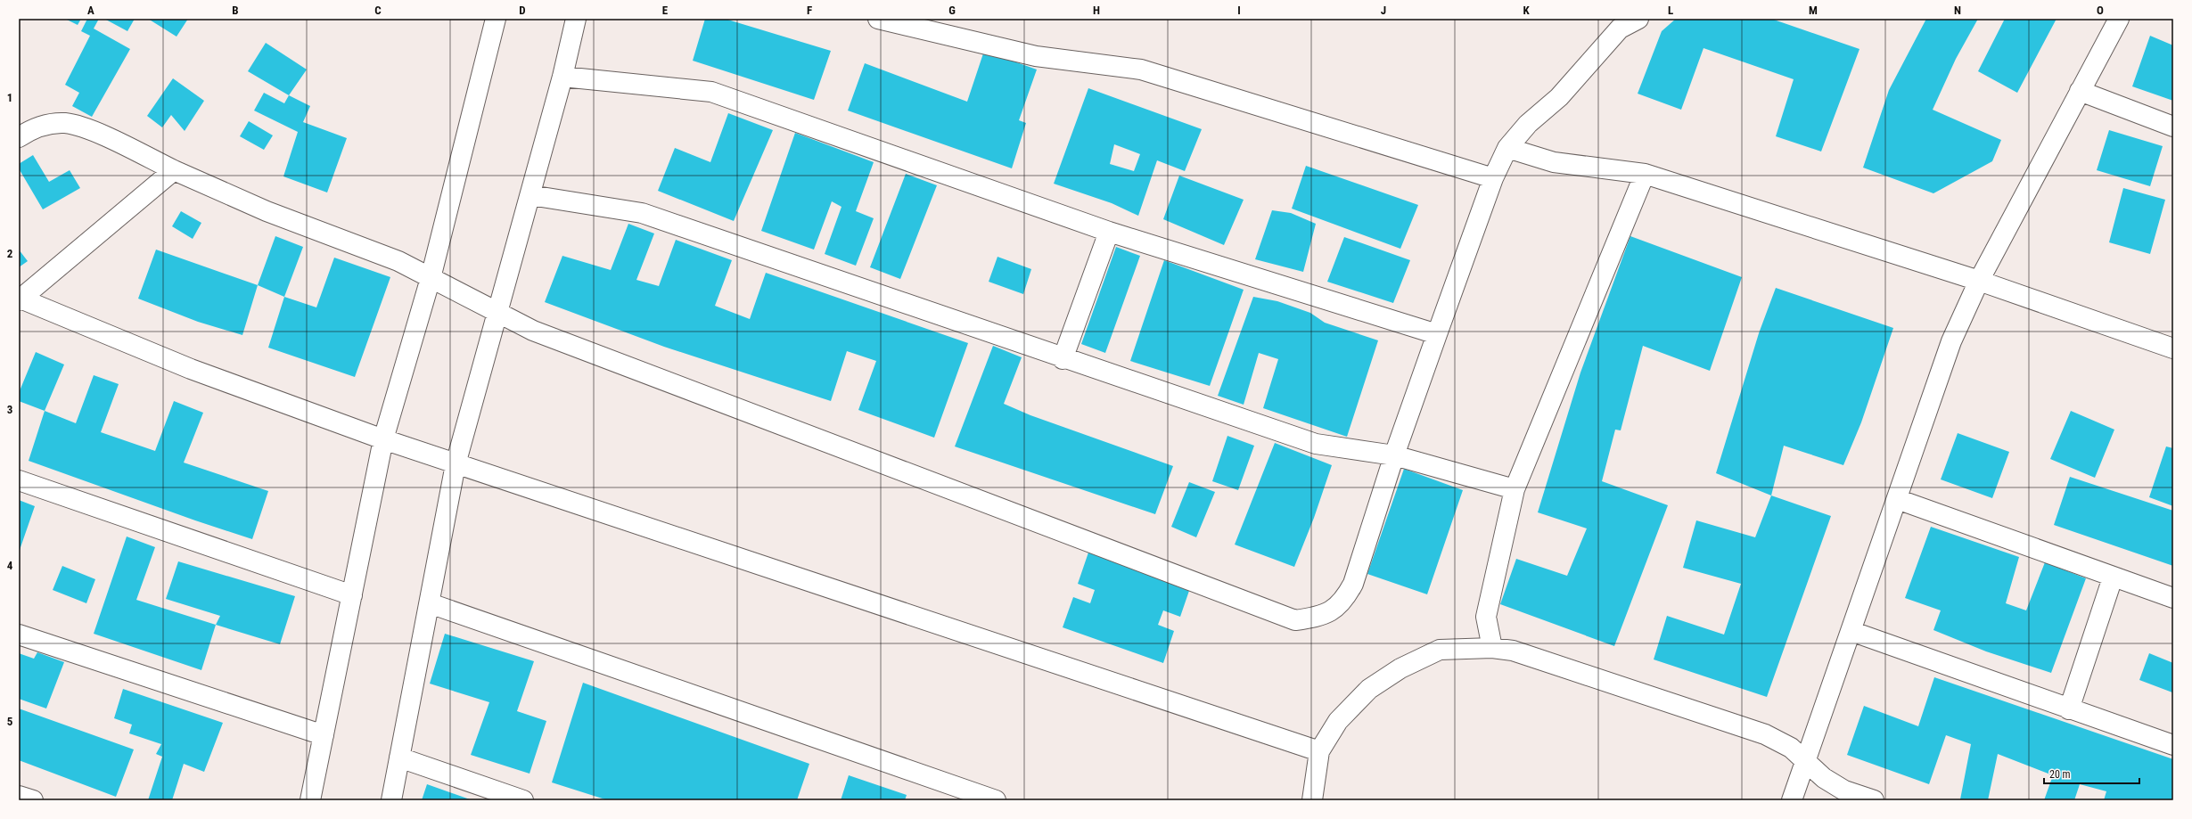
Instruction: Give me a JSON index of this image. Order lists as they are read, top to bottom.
{
  "scale_bar": "20 m",
  "grid": {
    "columns": [
      "A",
      "B",
      "C",
      "D",
      "E",
      "F",
      "G",
      "H",
      "I",
      "J",
      "K",
      "L",
      "M",
      "N",
      "O"
    ],
    "rows": [
      "1",
      "2",
      "3",
      "4",
      "5"
    ]
  }
}
